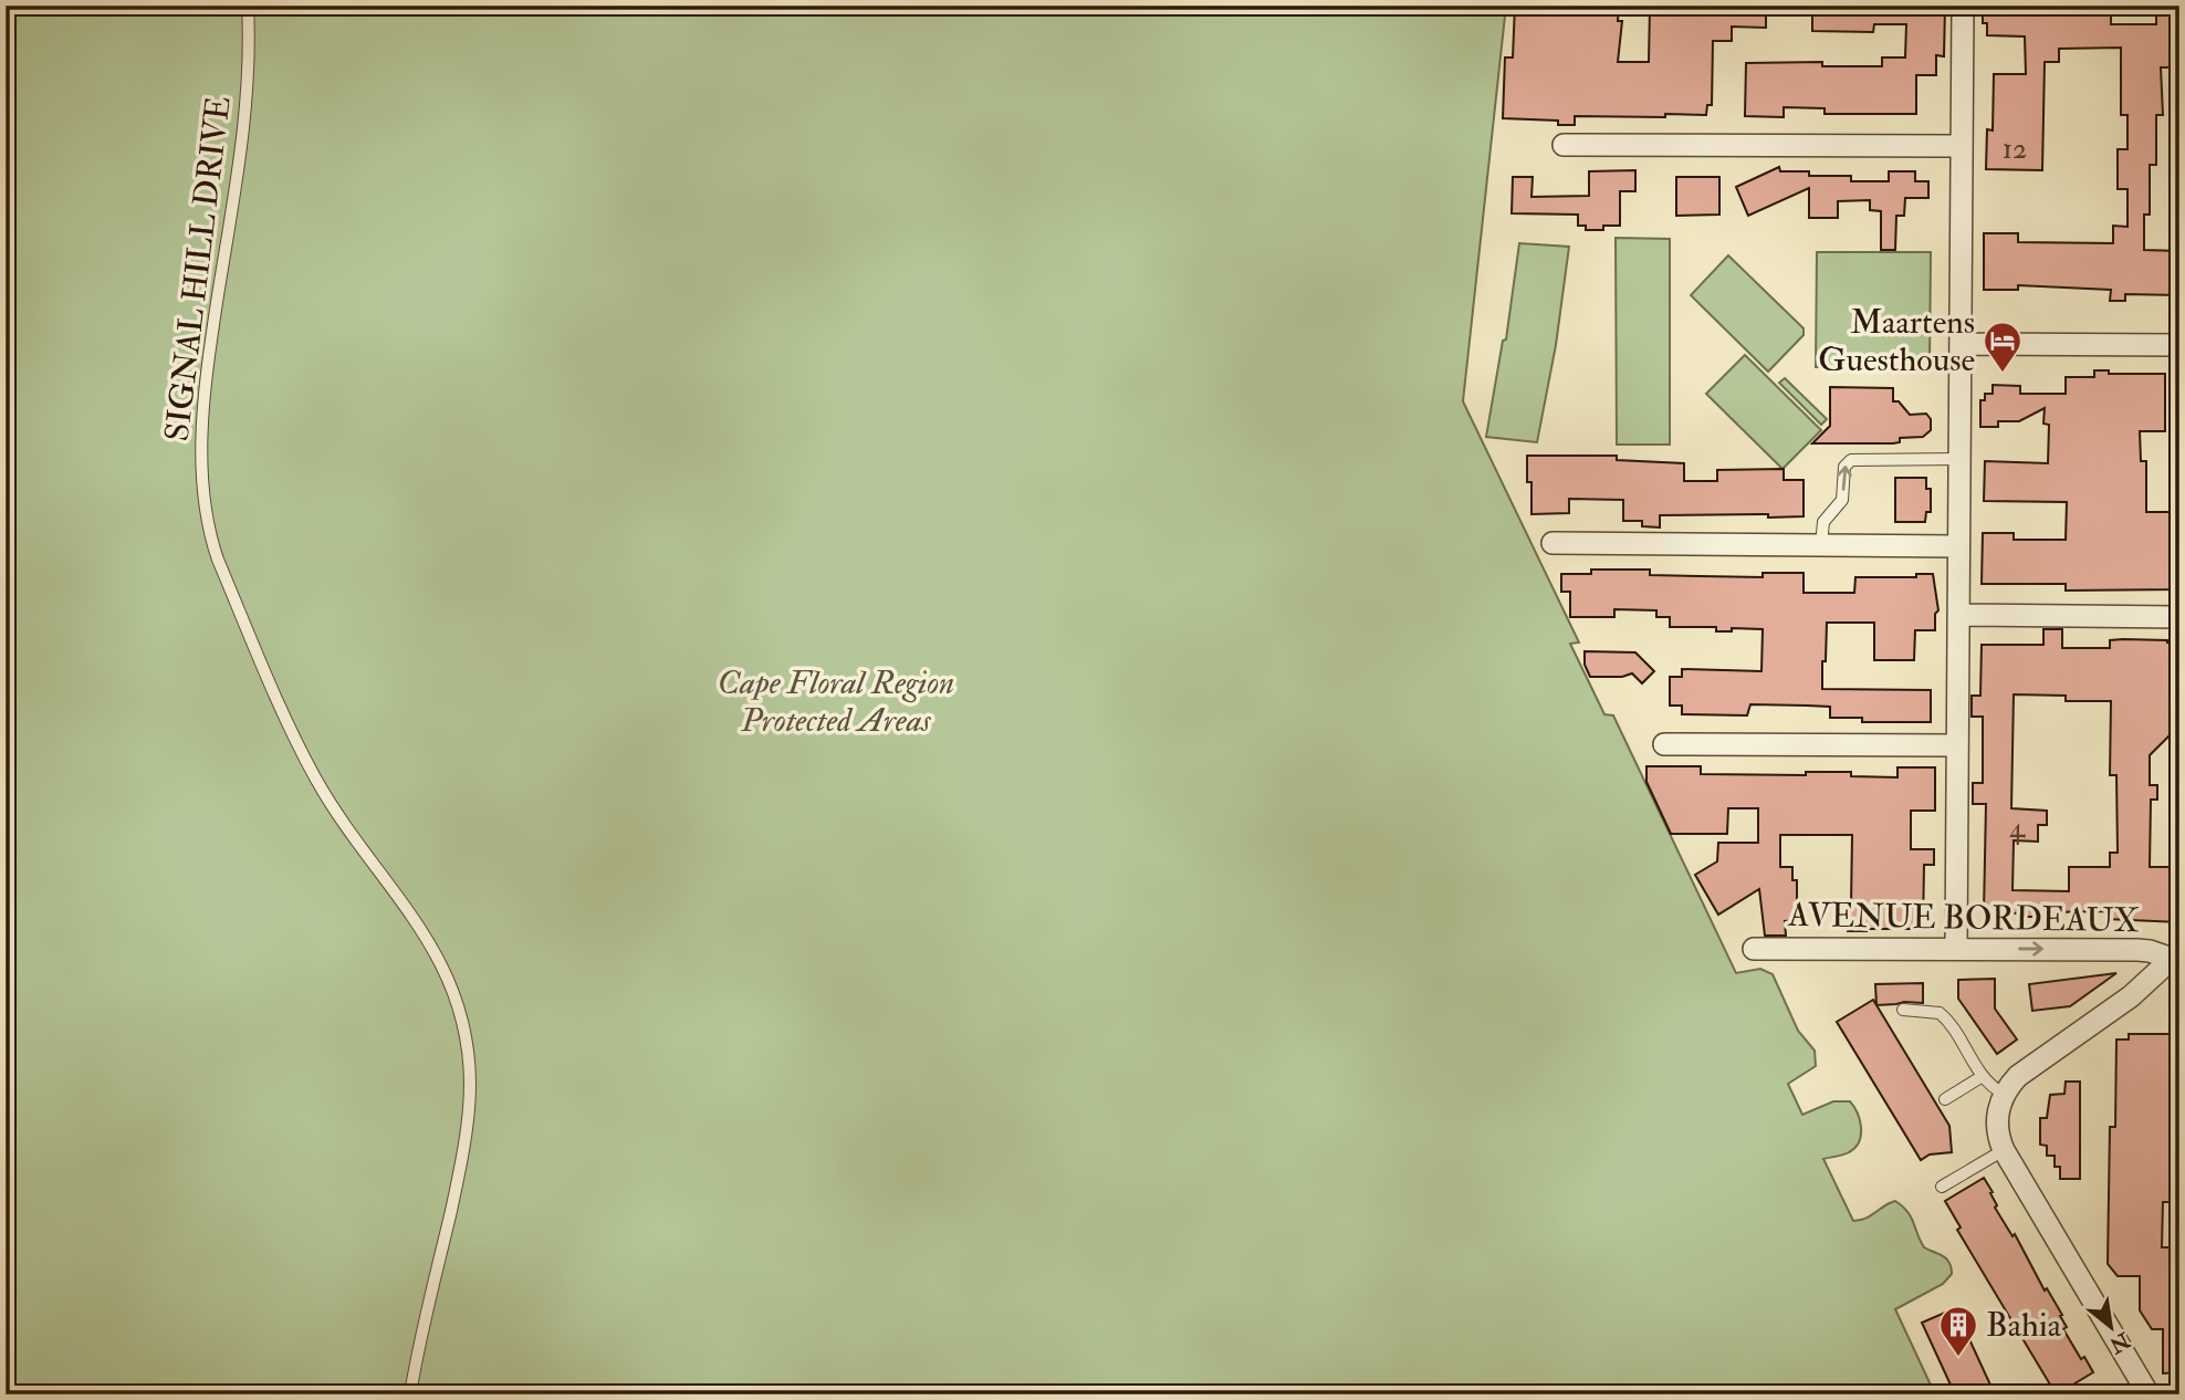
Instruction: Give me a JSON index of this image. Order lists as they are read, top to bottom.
{
  "streets": {
    "street": ["AVENUE BORDEAUX"],
    "lane": ["SIGNAL HILL DRIVE"]
  },
  "one_way": ["AVENUE BORDEAUX"],
  "parks": ["Cape Floral Region Protected Areas"],
  "places": {
    "hotel": ["Maartens Guesthouse"],
    "building": ["Bahia"]
  },
  "house_numbers": ["12", "4"],
  "north": "bottom right"
}
